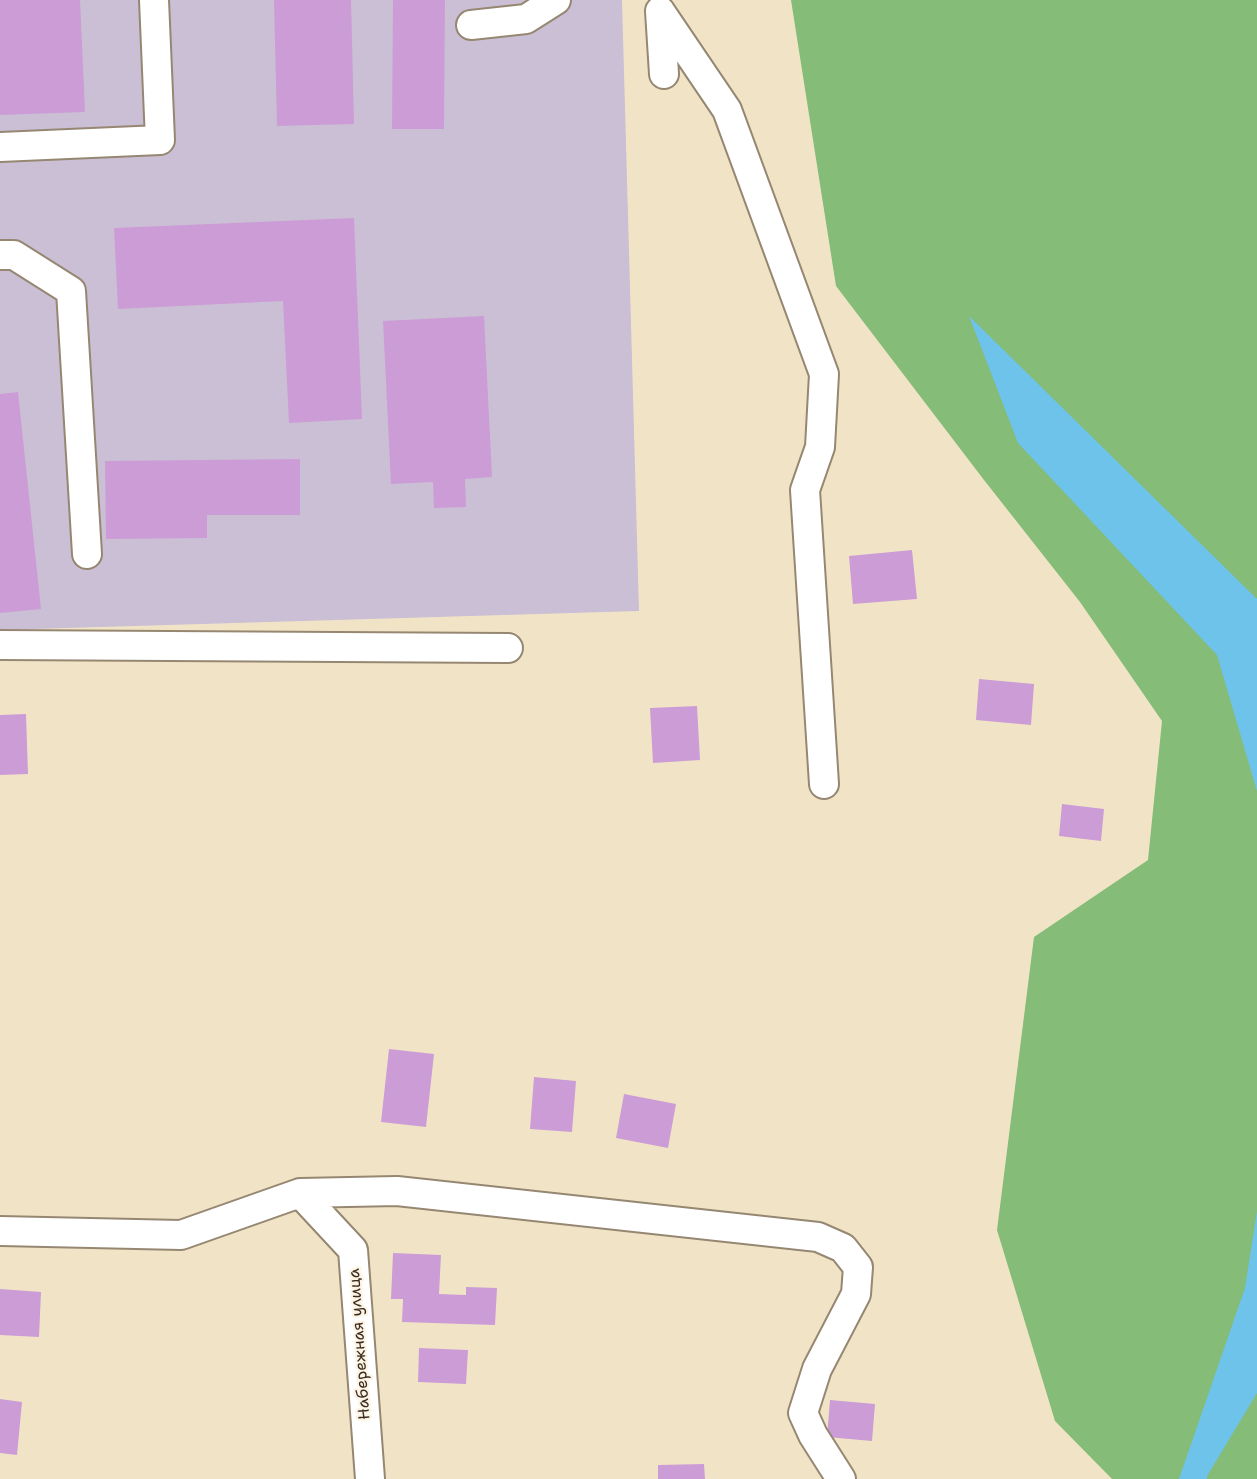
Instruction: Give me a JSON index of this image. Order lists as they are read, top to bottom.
{
  "streets": {
    "street": ["Набережная улица"]
  }
}
